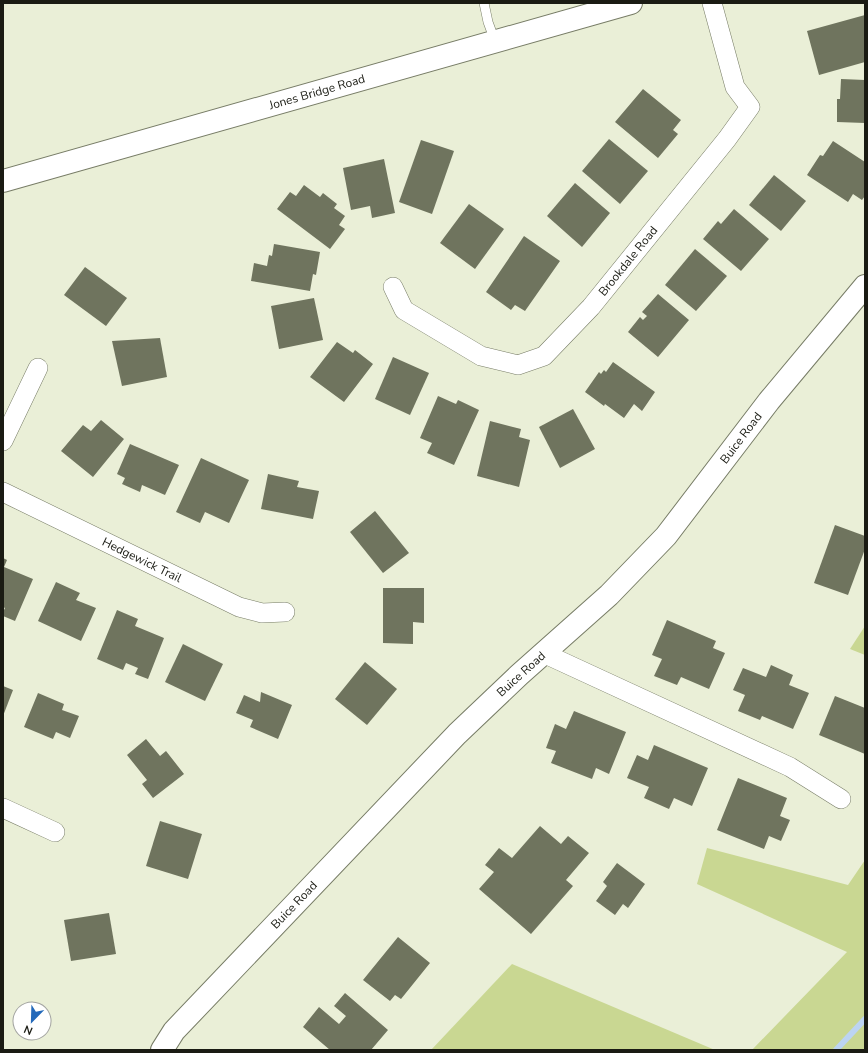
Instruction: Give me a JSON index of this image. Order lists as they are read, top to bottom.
{
  "streets": {
    "street": [
      "Jones Bridge Road",
      "Brookdale Road",
      "Buice Road",
      "Hedgewick Trail"
    ]
  },
  "north": "bottom left"
}
